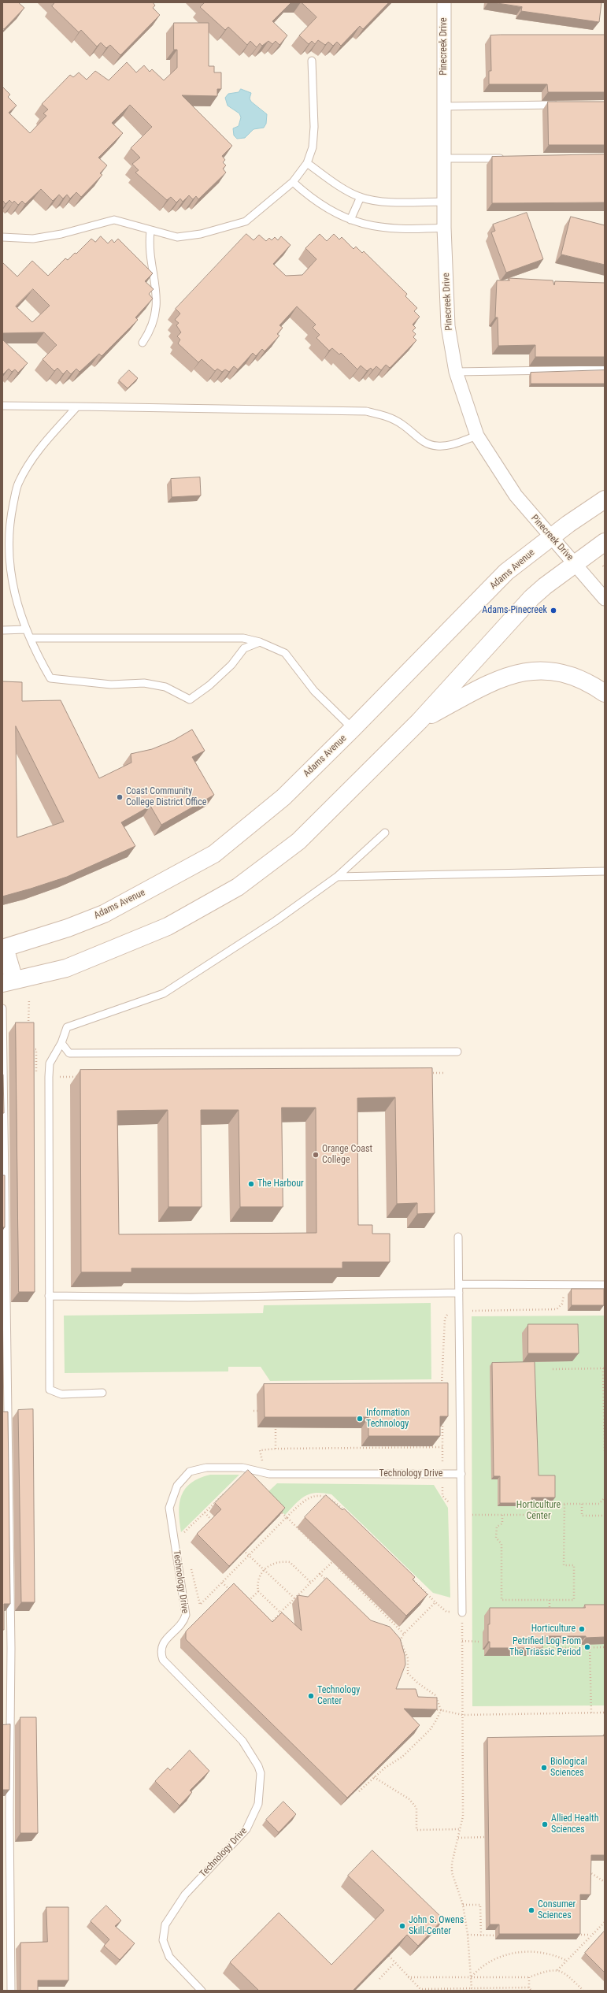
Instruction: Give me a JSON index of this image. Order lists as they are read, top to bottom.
{
  "streets": {
    "main road": ["Adams Avenue"],
    "street": ["Pinecreek Drive"],
    "lane": ["Technology Drive"]
  },
  "crossings": [
    ["Pinecreek Drive", "Adams Avenue"]
  ],
  "parks": ["Horticulture Center"],
  "places": [
    "Adams-Pinecreek",
    "Coast Community College District Office",
    "Orange Coast College",
    "The Harbour",
    "Information Technology",
    "Horticulture",
    "Petrified Log From The Triassic Period",
    "Technology Center",
    "Biological Sciences",
    "Allied Health Sciences",
    "Consumer Sciences",
    "John S. Owens Skill-Center"
  ]
}
